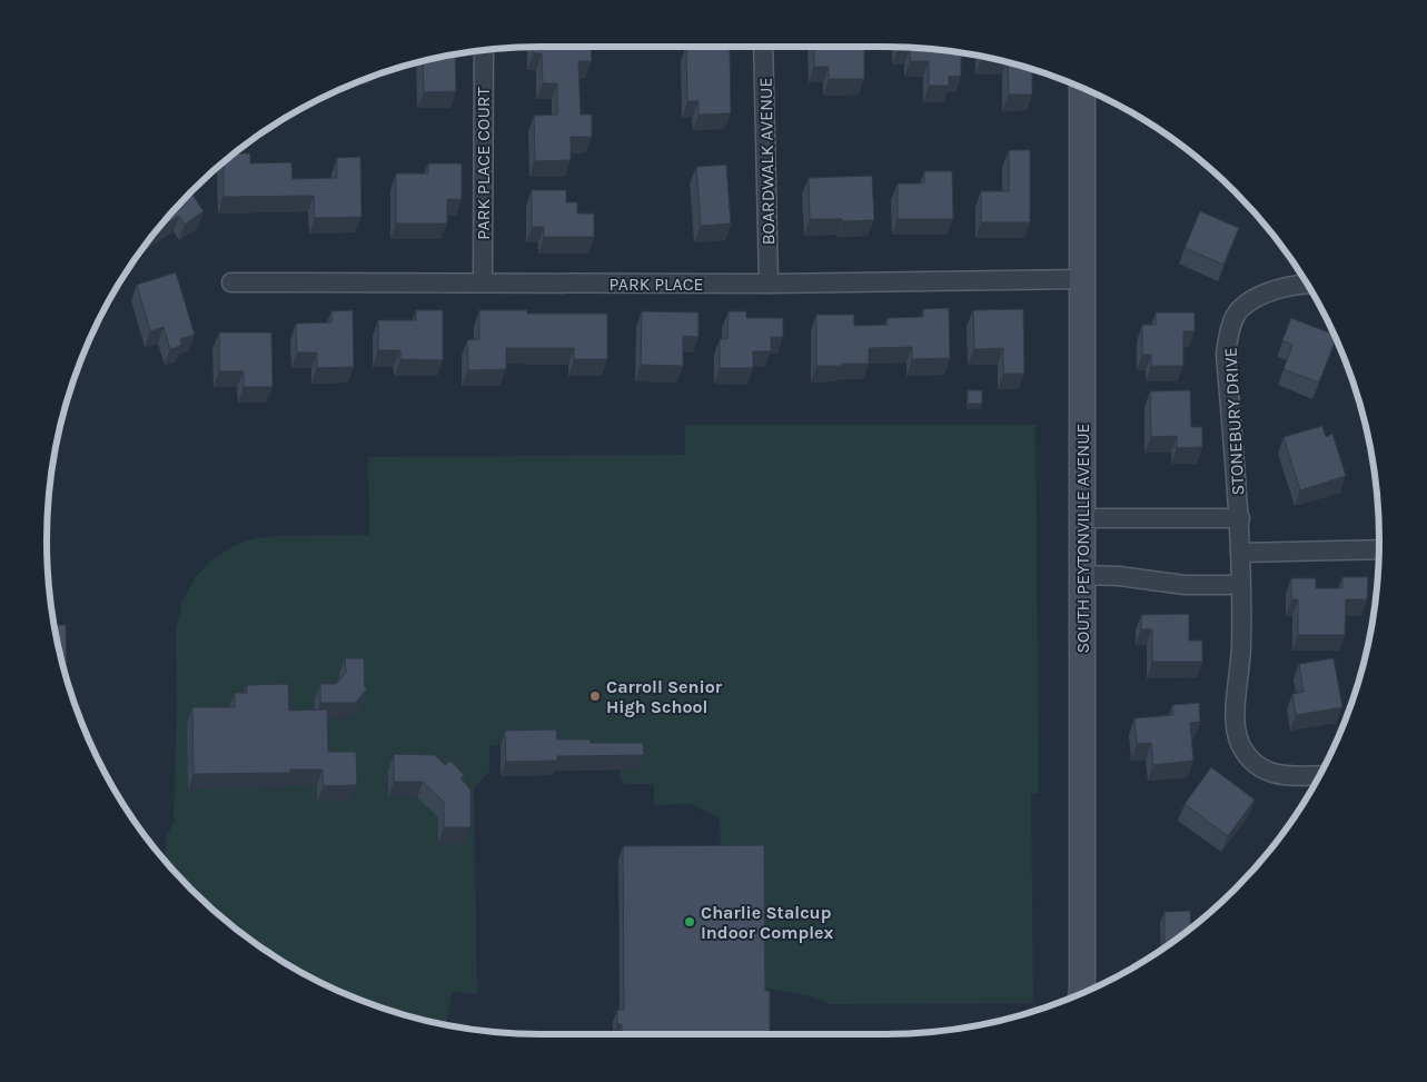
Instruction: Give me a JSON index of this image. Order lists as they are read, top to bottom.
{
  "streets": {
    "street": [
      "BOARDWALK AVENUE",
      "PARK PLACE COURT",
      "PARK PLACE",
      "STONEBURY DRIVE",
      "SOUTH PEYTONVILLE AVENUE"
    ]
  },
  "crossings": [
    ["BOARDWALK AVENUE", "PARK PLACE"],
    ["PARK PLACE COURT", "PARK PLACE"],
    ["PARK PLACE", "SOUTH PEYTONVILLE AVENUE"],
    ["STONEBURY DRIVE", "SOUTH PEYTONVILLE AVENUE"]
  ],
  "places": ["Carroll Senior High School", "Charlie Stalcup Indoor Complex"]
}
